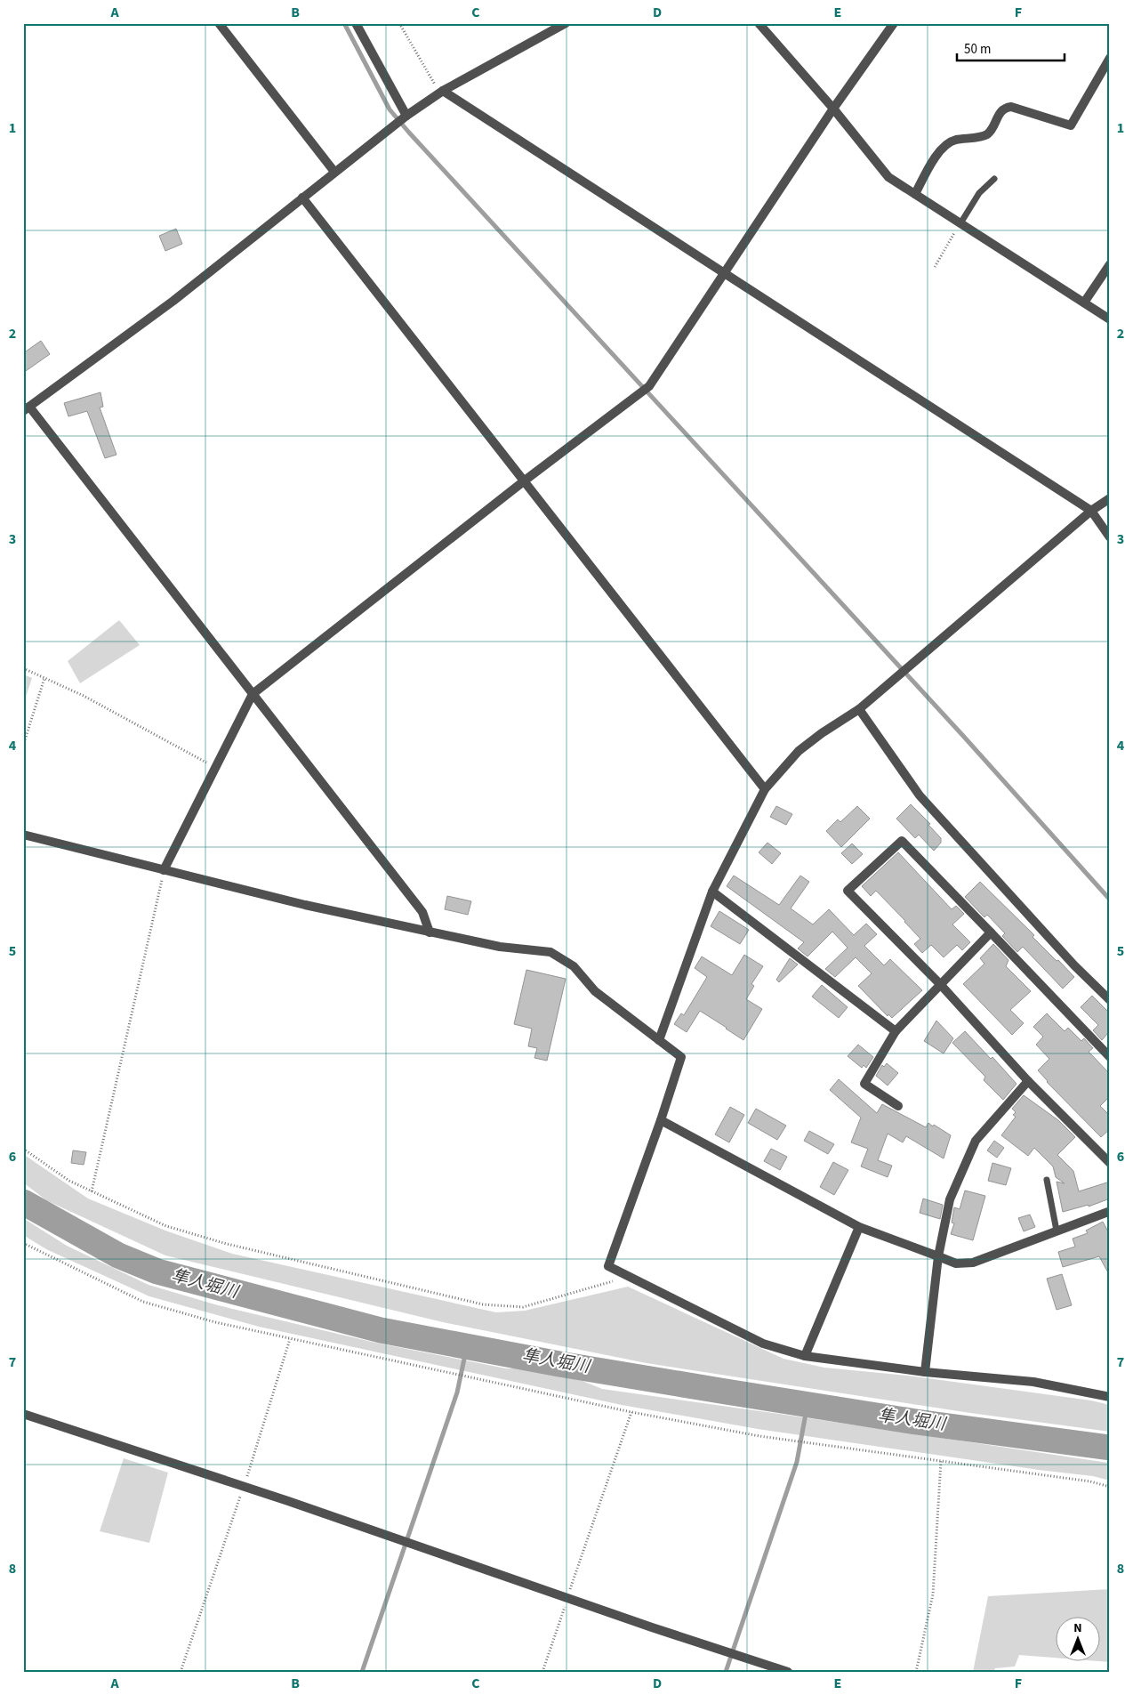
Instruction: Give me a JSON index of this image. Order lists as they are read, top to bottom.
{
  "water": ["隼人堀川"],
  "scale_bar": "50 m",
  "north": "top",
  "grid": {
    "columns": [
      "A",
      "B",
      "C",
      "D",
      "E",
      "F"
    ],
    "rows": [
      "1",
      "2",
      "3",
      "4",
      "5",
      "6",
      "7",
      "8"
    ]
  }
}
